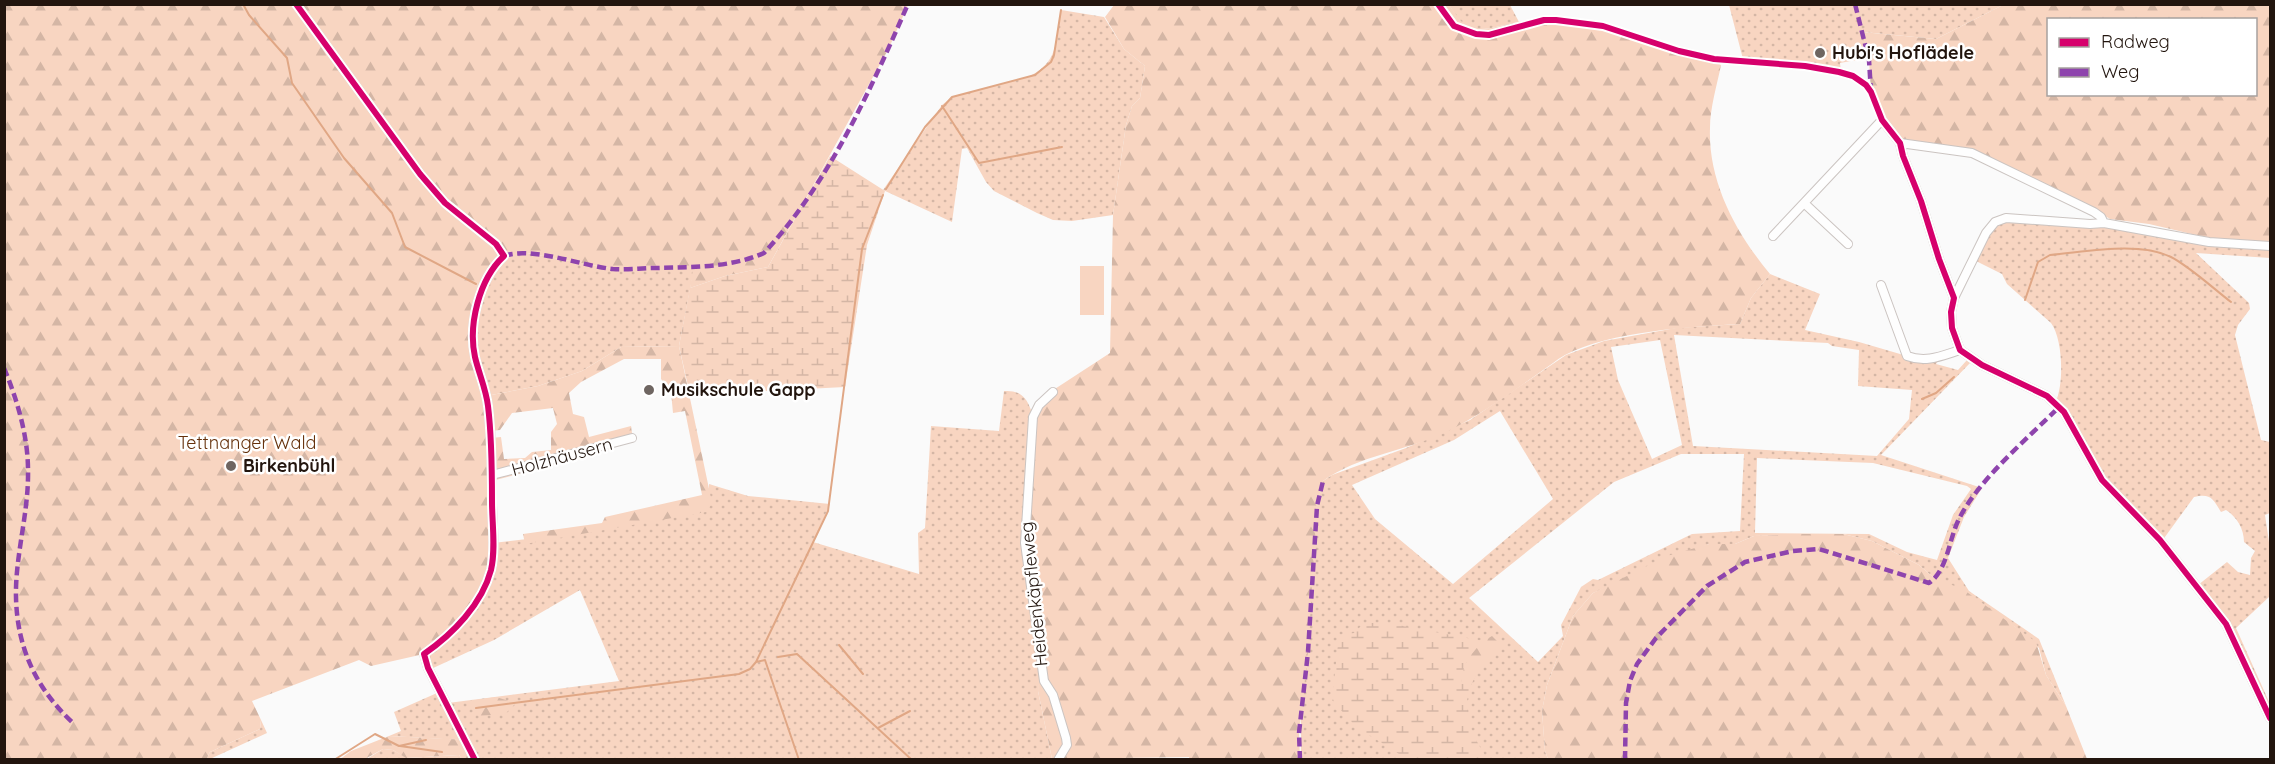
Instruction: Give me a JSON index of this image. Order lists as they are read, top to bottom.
{
  "streets": {
    "street": ["Holzhäusern", "Heidenkäpfleweg"]
  },
  "parks": ["Tettnanger Wald"],
  "places": ["Hubi's Hoflädele", "Musikschule Gapp", "Birkenbühl"],
  "legend": ["Radweg", "Weg"]
}
